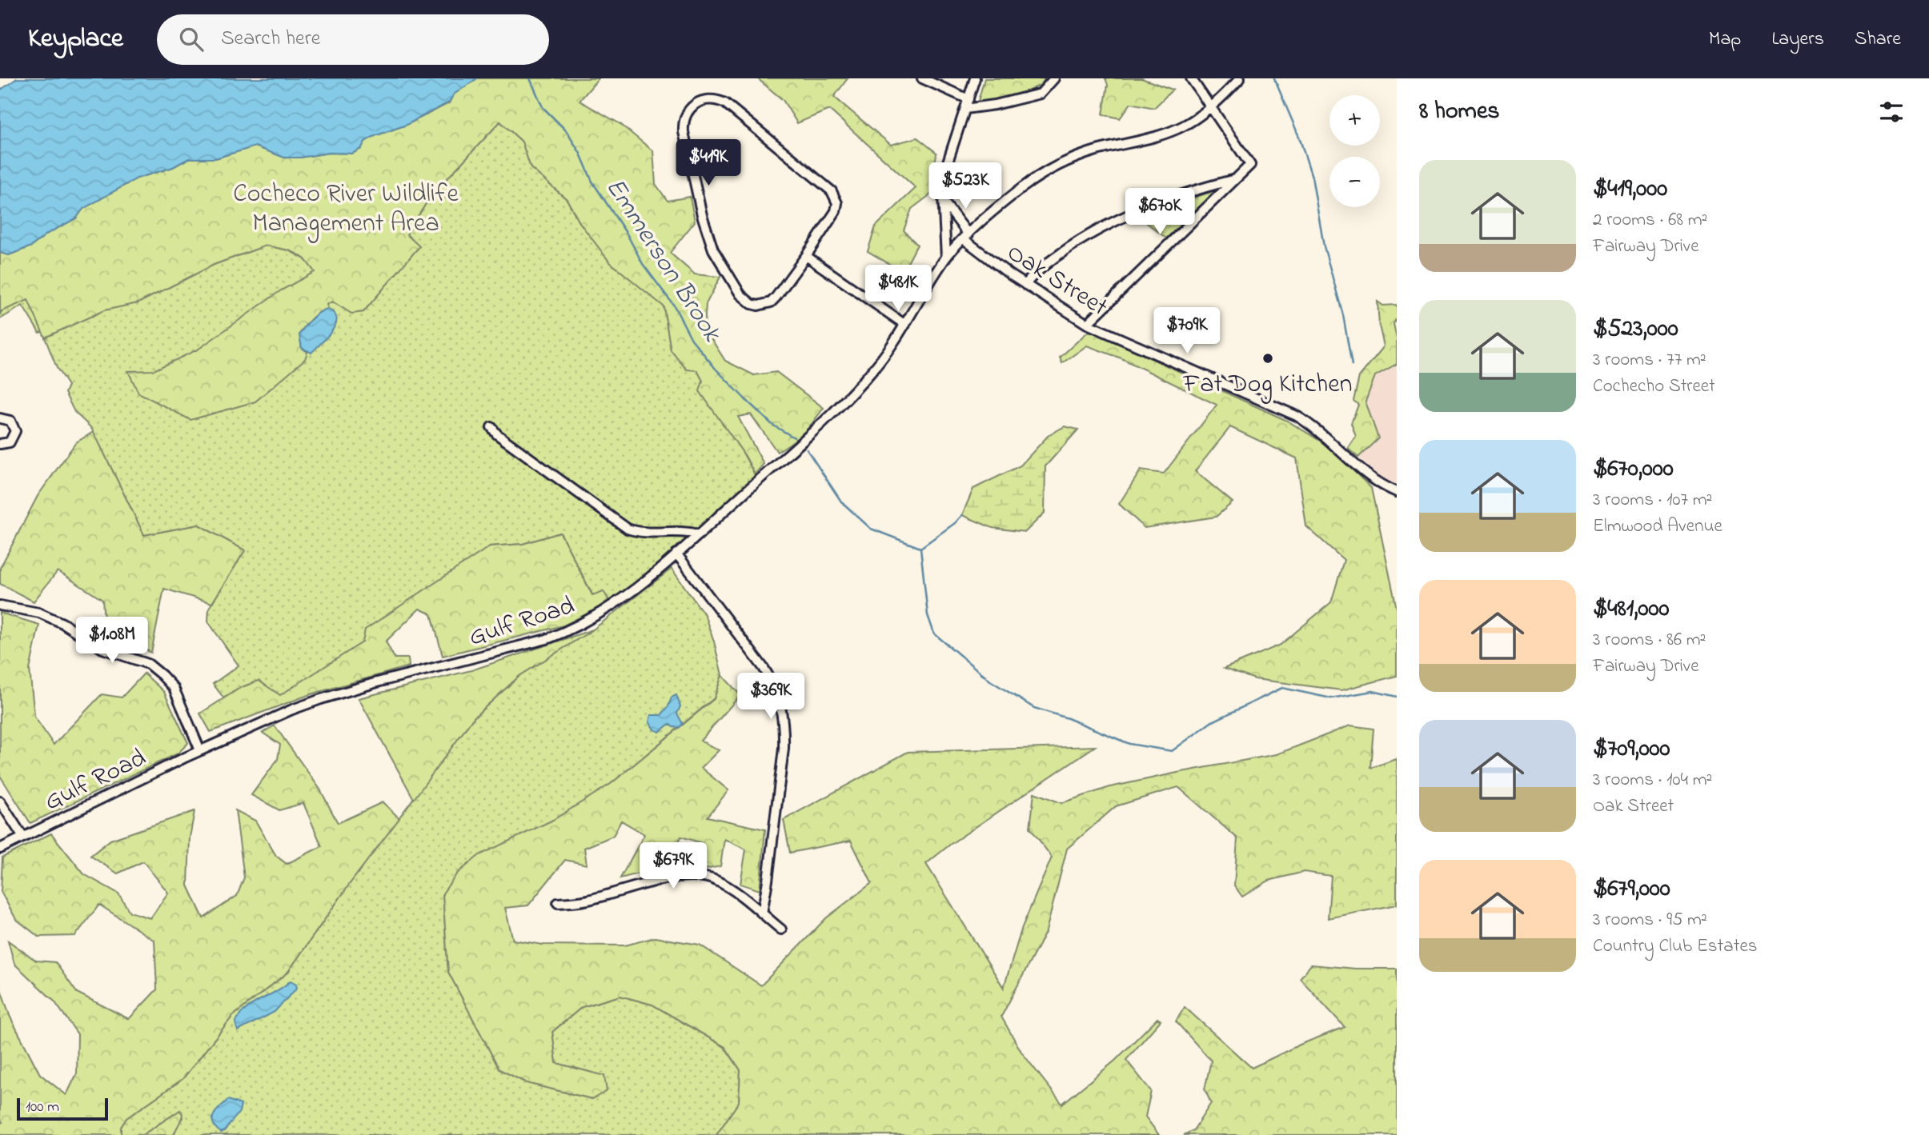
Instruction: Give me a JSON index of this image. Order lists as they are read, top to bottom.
{
  "streets": {
    "street": ["Oak Street", "Gulf Road"]
  },
  "crossings": [
    ["Oak Street", "Gulf Road"]
  ],
  "water": ["Emmerson Brook"],
  "parks": ["Cocheco River Wildlife Management Area"],
  "places": ["Fat Dog Kitchen"],
  "scale_bar": "100 m",
  "page": {
    "header": "Keyplace",
    "search": "Search here",
    "nav": ["Map", "Layers", "Share"],
    "heading": "8 homes",
    "map_buttons": ["+", "−"],
    "price": [
      "$419K",
      "$523K",
      "$670K",
      "$481K",
      "$709K",
      "$1.08M",
      "$369K",
      "$679K"
    ],
    "list": [
      {
        "name": "$419,000",
        "note": "2 rooms · 68 m² · Fairway Drive"
      },
      {
        "name": "$523,000",
        "note": "3 rooms · 77 m² · Cochecho Street"
      },
      {
        "name": "$670,000",
        "note": "3 rooms · 107 m² · Elmwood Avenue"
      },
      {
        "name": "$481,000",
        "note": "3 rooms · 86 m² · Fairway Drive"
      },
      {
        "name": "$709,000",
        "note": "3 rooms · 104 m² · Oak Street"
      },
      {
        "name": "$679,000",
        "note": "3 rooms · 95 m² · Country Club Estates"
      }
    ],
    "scale": "100 m"
  }
}
